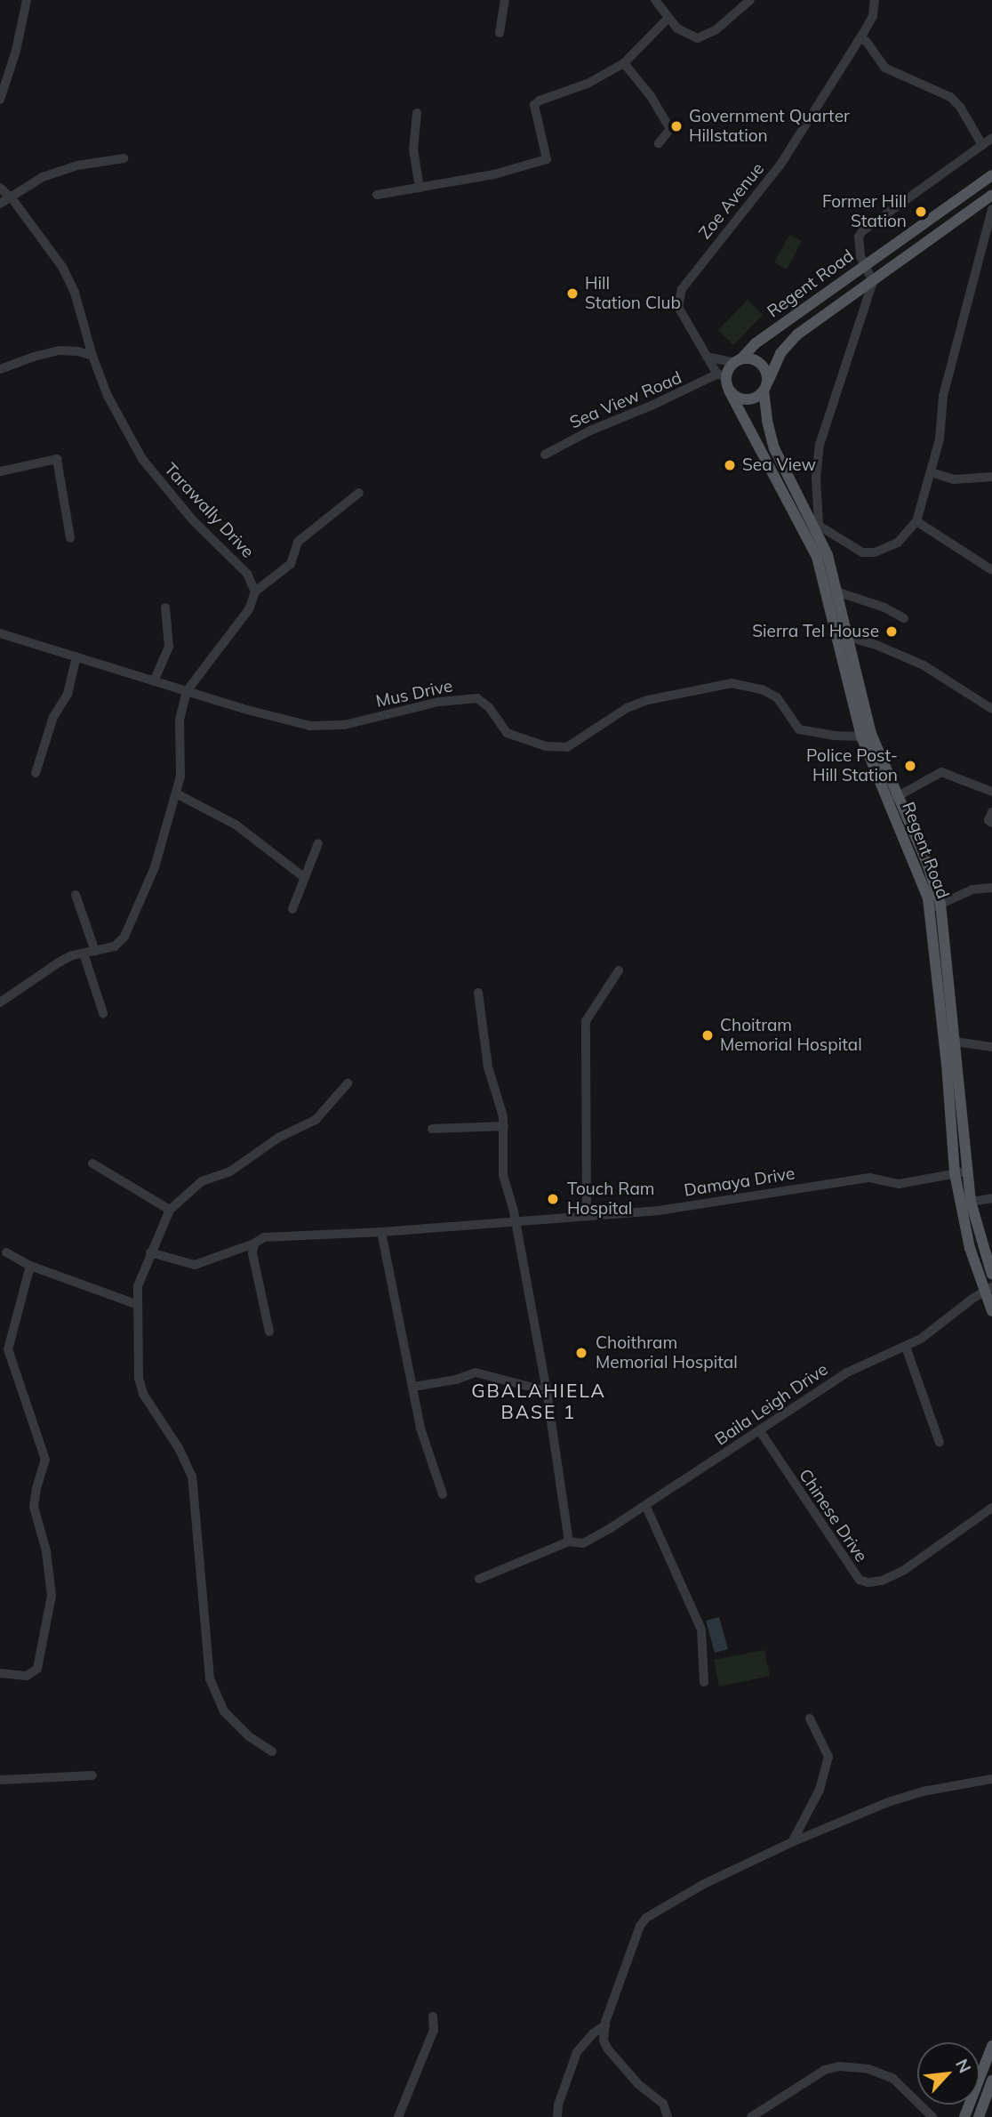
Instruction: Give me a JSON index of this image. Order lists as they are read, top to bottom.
{
  "streets": {
    "main road": ["Regent Road"],
    "street": [
      "Zoe Avenue",
      "Sea View Road",
      "Tarawally Drive",
      "Mus Drive",
      "Damaya Drive",
      "Baila Leigh Drive",
      "Chinese Drive"
    ]
  },
  "crossings": [
    ["Zoe Avenue", "Regent Road"],
    ["Zoe Avenue", "Sea View Road"],
    ["Regent Road", "Sea View Road"],
    ["Regent Road", "Mus Drive"],
    ["Regent Road", "Damaya Drive"],
    ["Regent Road", "Baila Leigh Drive"],
    ["Baila Leigh Drive", "Chinese Drive"]
  ],
  "districts": ["GBALAHIELA BASE 1"],
  "places": [
    "Government Quarter Hillstation",
    "Former Hill Station",
    "Hill Station Club",
    "Sea View",
    "Sierra Tel House",
    "Police Post- Hill Station",
    "Choitram Memorial Hospital",
    "Touch Ram Hospital",
    "Choithram Memorial Hospital"
  ],
  "north": "top right"
}
